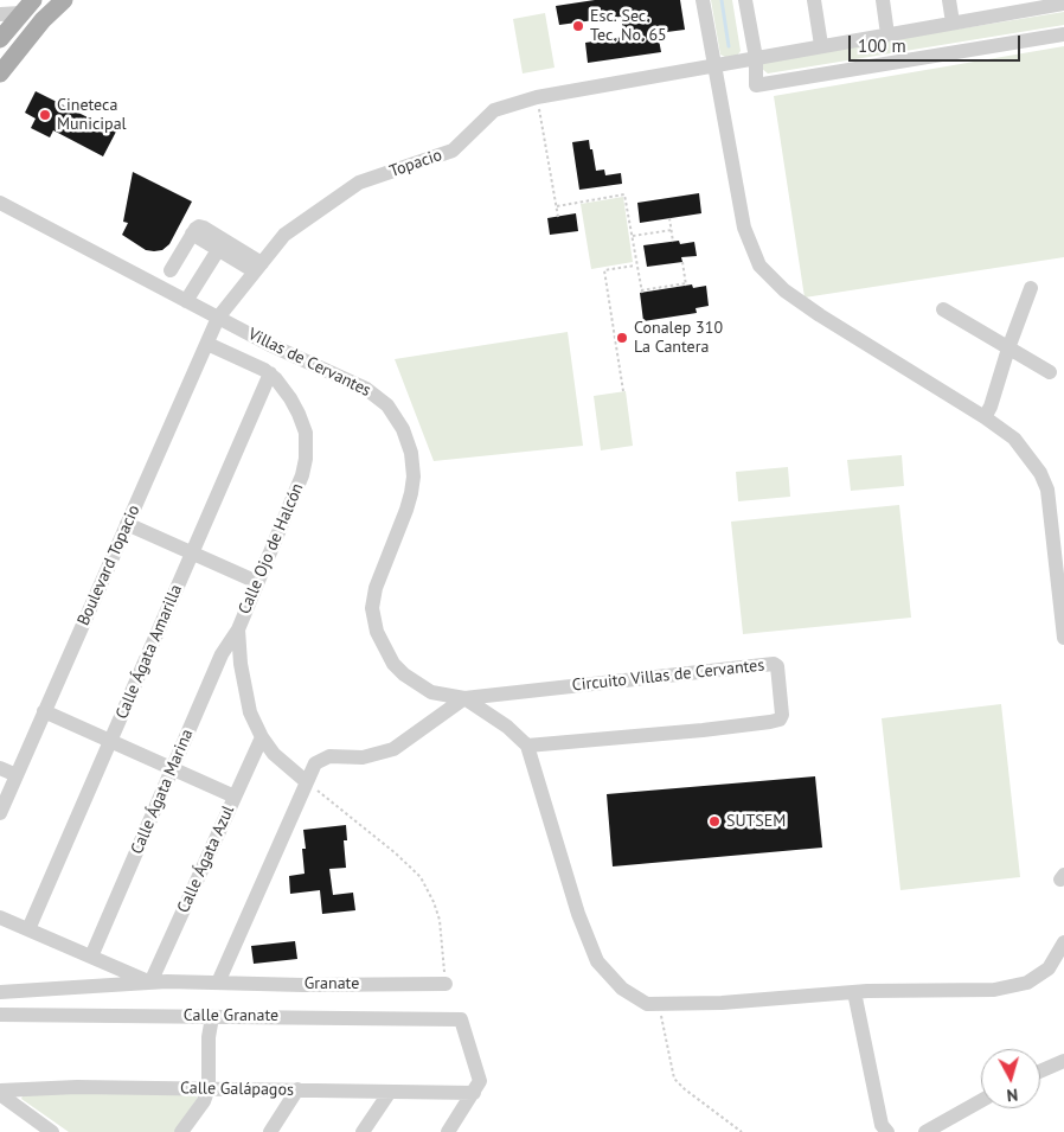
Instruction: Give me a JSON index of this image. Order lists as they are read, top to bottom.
{
  "streets": {
    "street": [
      "Topacio",
      "Villas de Cervantes",
      "Calle Ojo de Halcón",
      "Boulevard Topacio",
      "Calle Ágata Amarilla",
      "Circuito Villas de Cervantes",
      "Calle Ágata Marina",
      "Calle Ágata Azul",
      "Granate",
      "Calle Granate",
      "Calle Galápagos"
    ]
  },
  "crossings": [
    ["Topacio", "Villas de Cervantes"],
    ["Topacio", "Boulevard Topacio"],
    ["Villas de Cervantes", "Boulevard Topacio"],
    ["Villas de Cervantes", "Circuito Villas de Cervantes"],
    ["Calle Ojo de Halcón", "Boulevard Topacio"],
    ["Calle Ojo de Halcón", "Calle Ágata Amarilla"],
    ["Calle Ojo de Halcón", "Calle Ágata Marina"],
    ["Calle Ojo de Halcón", "Calle Ágata Azul"],
    ["Calle Ágata Azul", "Calle Granate"],
    ["Granate", "Calle Granate"],
    ["Calle Granate", "Calle Galápagos"]
  ],
  "places": [
    "Esc. Sec. Tec. No. 65",
    "Cineteca Municipal",
    "Conalep 310 La Cantera",
    "SUTSEM"
  ],
  "scale_bar": "100 m",
  "north": "bottom"
}
